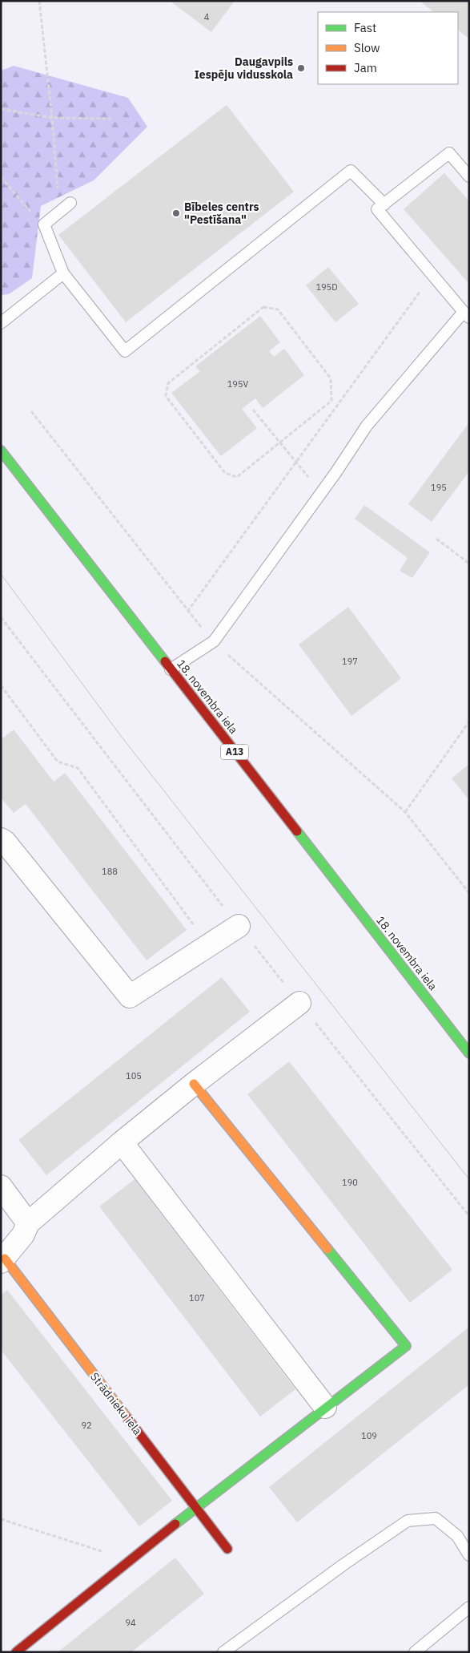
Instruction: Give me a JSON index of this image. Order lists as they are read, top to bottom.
{
  "streets": {
    "street": ["18. novembra iela", "A13", "Strādnieku iela"]
  },
  "places": ["Daugavpils Iespēju vidusskola", "Bībeles centrs \"Pestīšana\""],
  "house_numbers": [
    "4",
    "195D",
    "195V",
    "195",
    "197",
    "188",
    "105",
    "190",
    "107",
    "92",
    "109",
    "94"
  ],
  "legend": ["Fast", "Slow", "Jam"]
}
